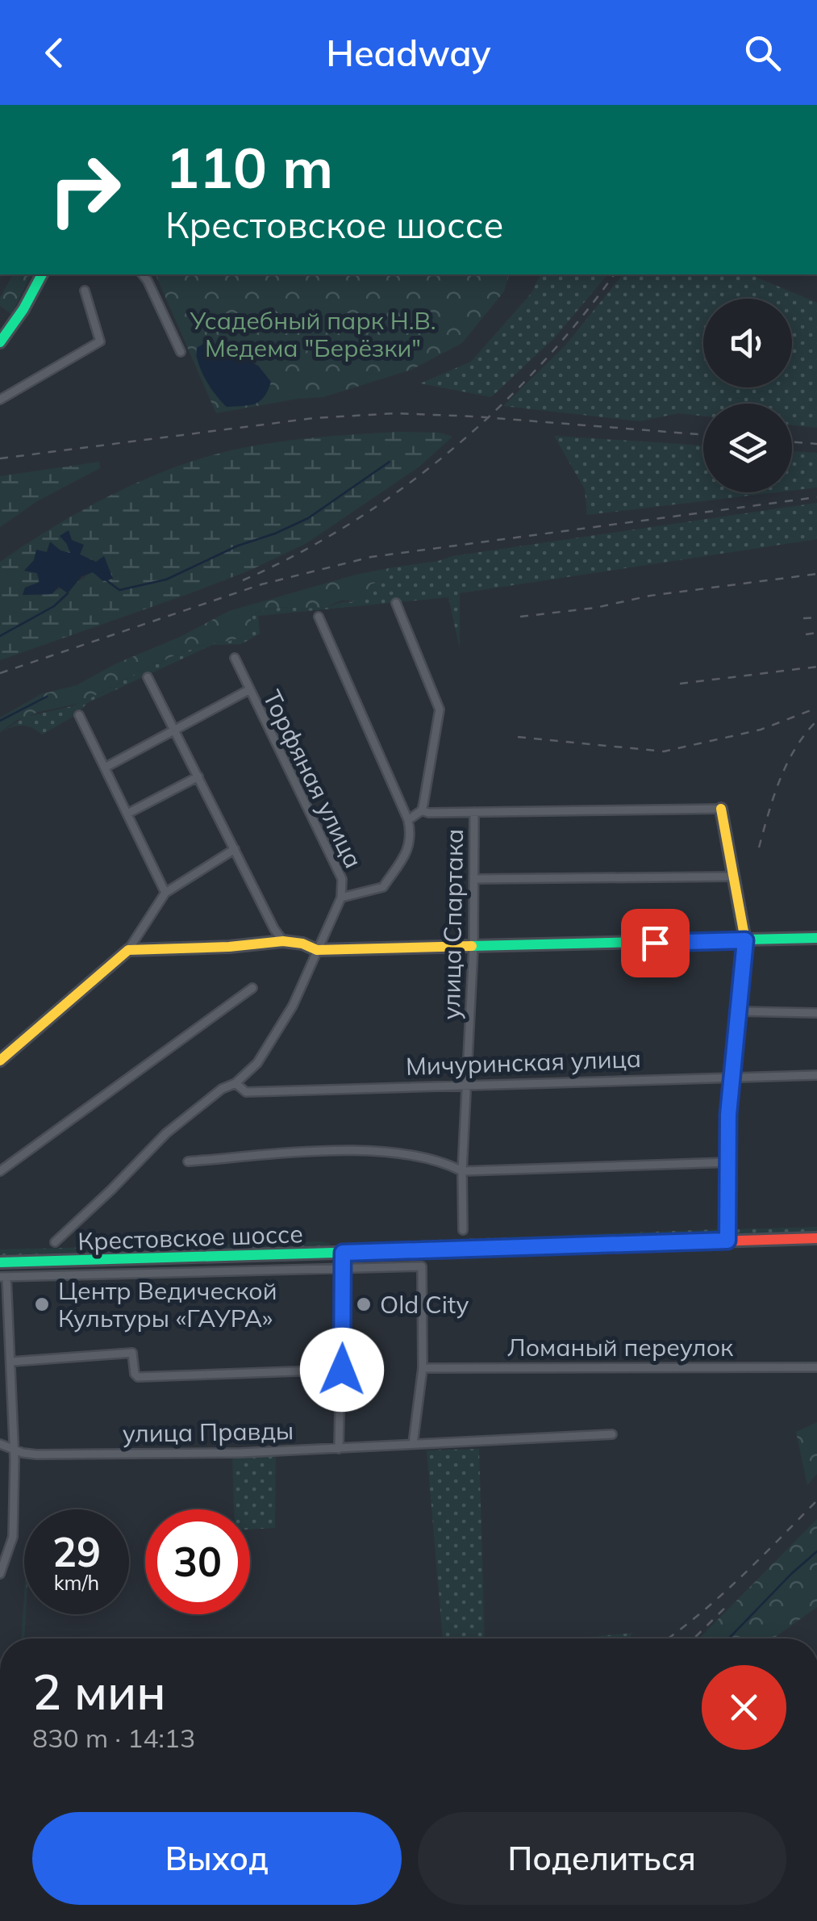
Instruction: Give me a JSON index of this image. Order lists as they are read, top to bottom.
{
  "streets": {
    "street": [
      "Торфяная улица",
      "улица Спартака",
      "Мичуринская улица",
      "Крестовское шоссе",
      "Ломаный переулок",
      "улица Правды"
    ]
  },
  "crossings": [
    ["Торфяная улица", "Мичуринская улица"],
    ["улица Спартака", "Мичуринская улица"]
  ],
  "parks": ["Усадебный парк Н.В. Медема \"Берёзки\""],
  "places": ["Центр Ведической Культуры «ГАУРА»", "Old City"],
  "page": {
    "header": "Headway",
    "turn": ["110 m", "Крестовское шоссе"],
    "speed": "29 km/h",
    "limit": "30",
    "heading": ["2 мин", "830 m · 14:13"],
    "buttons": ["Выход", "Поделиться"]
  }
}
